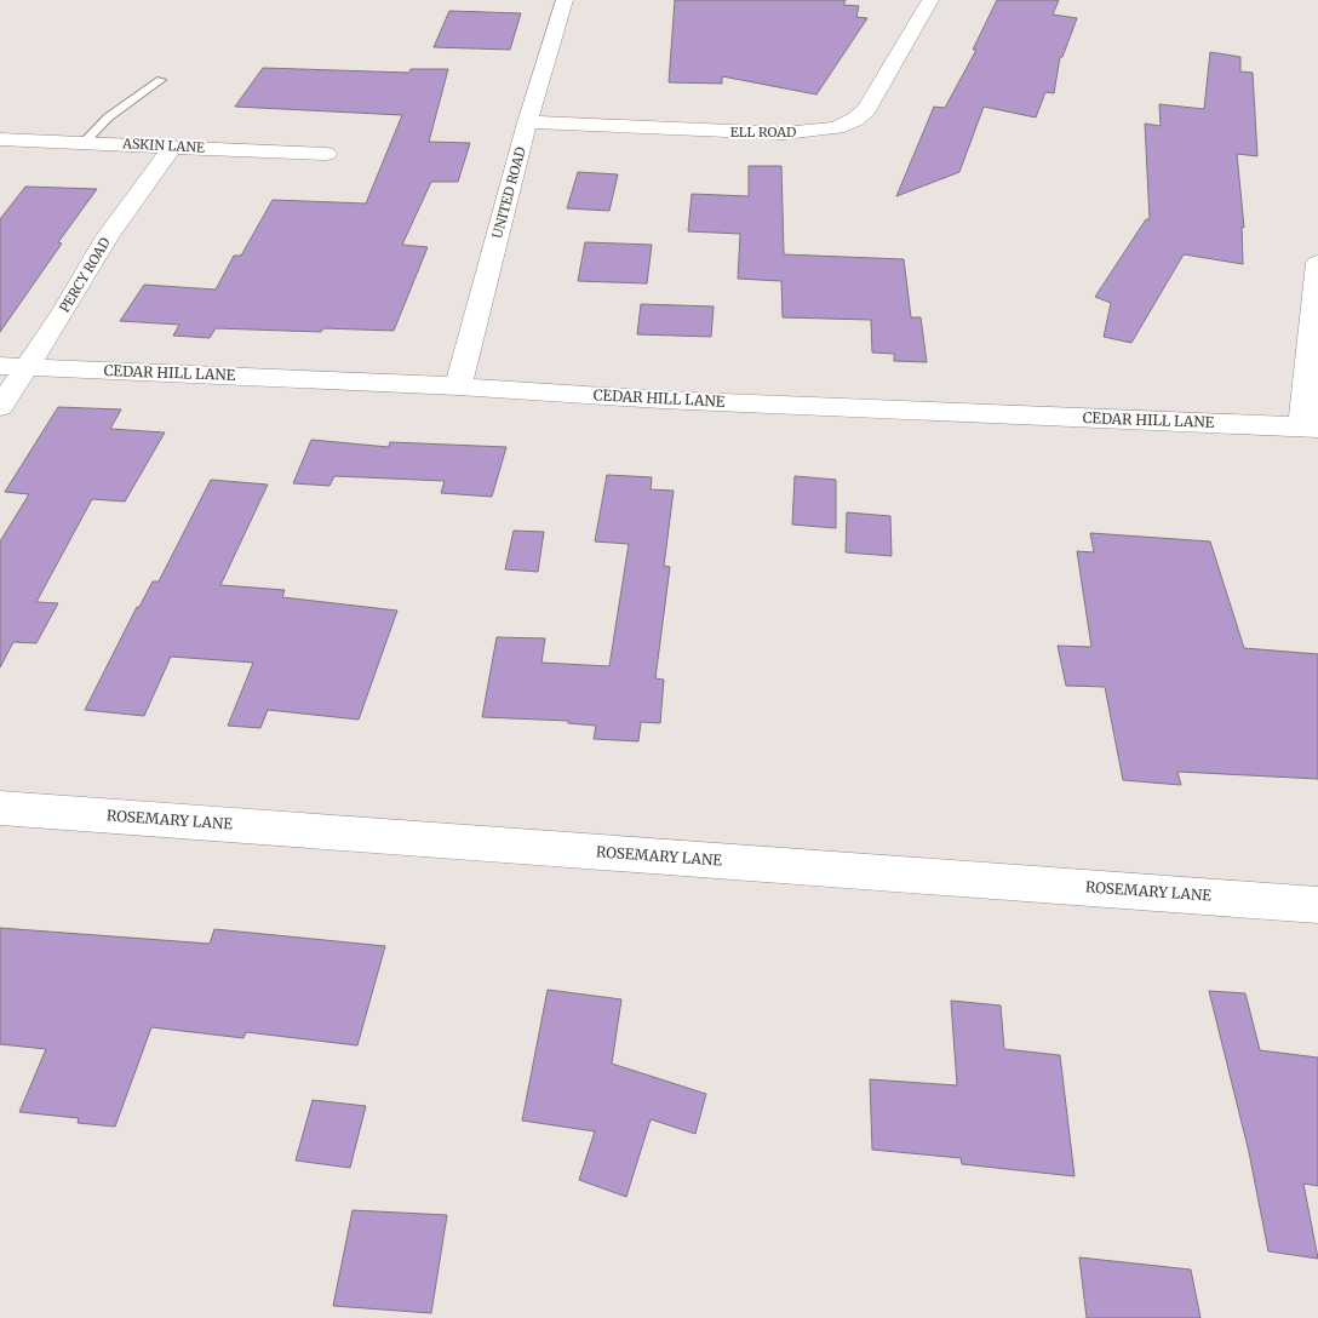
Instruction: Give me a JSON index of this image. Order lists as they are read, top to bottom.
{
  "streets": {
    "street": [
      "ELL ROAD",
      "ASKIN LANE",
      "UNITED ROAD",
      "PERCY ROAD",
      "CEDAR HILL LANE",
      "ROSEMARY LANE"
    ]
  },
  "crossings": [
    ["ELL ROAD", "UNITED ROAD"],
    ["ASKIN LANE", "PERCY ROAD"],
    ["UNITED ROAD", "CEDAR HILL LANE"],
    ["PERCY ROAD", "CEDAR HILL LANE"]
  ]
}
